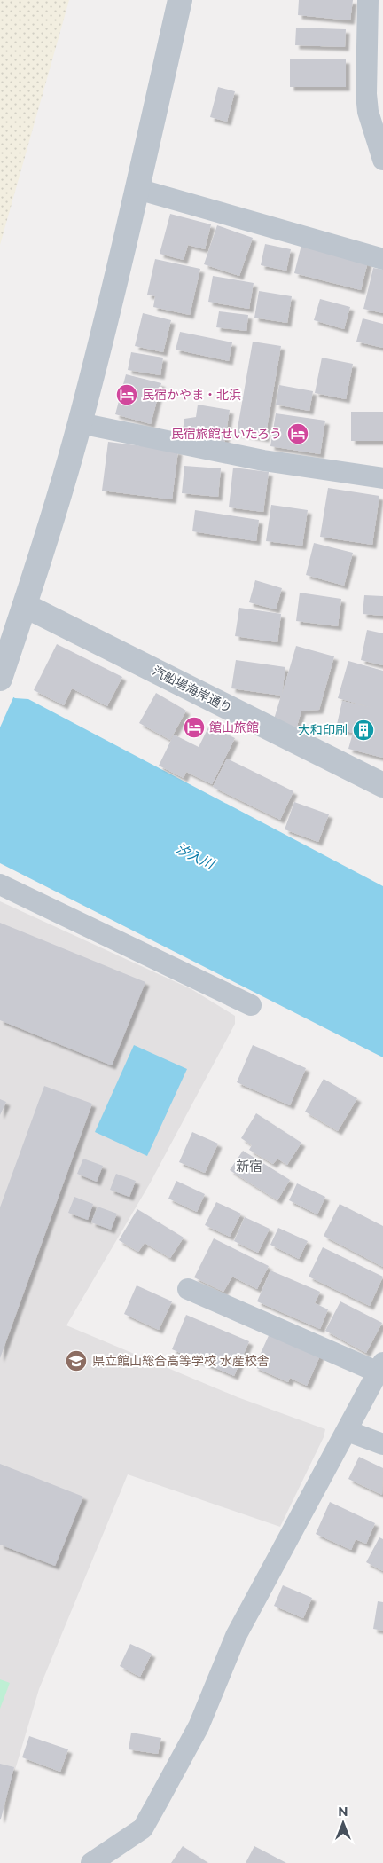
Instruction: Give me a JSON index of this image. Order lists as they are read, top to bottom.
{
  "streets": {
    "street": ["汽船場海岸通り"]
  },
  "districts": ["新宿"],
  "water": ["汐入川"],
  "places": {
    "hotel": ["民宿かやま・北浜", "民宿旅館せいたろう", "館山旅館"],
    "building": ["大和印刷"],
    "school or university": ["県立館山総合高等学校 水産校舎"]
  },
  "north": "top"
}
